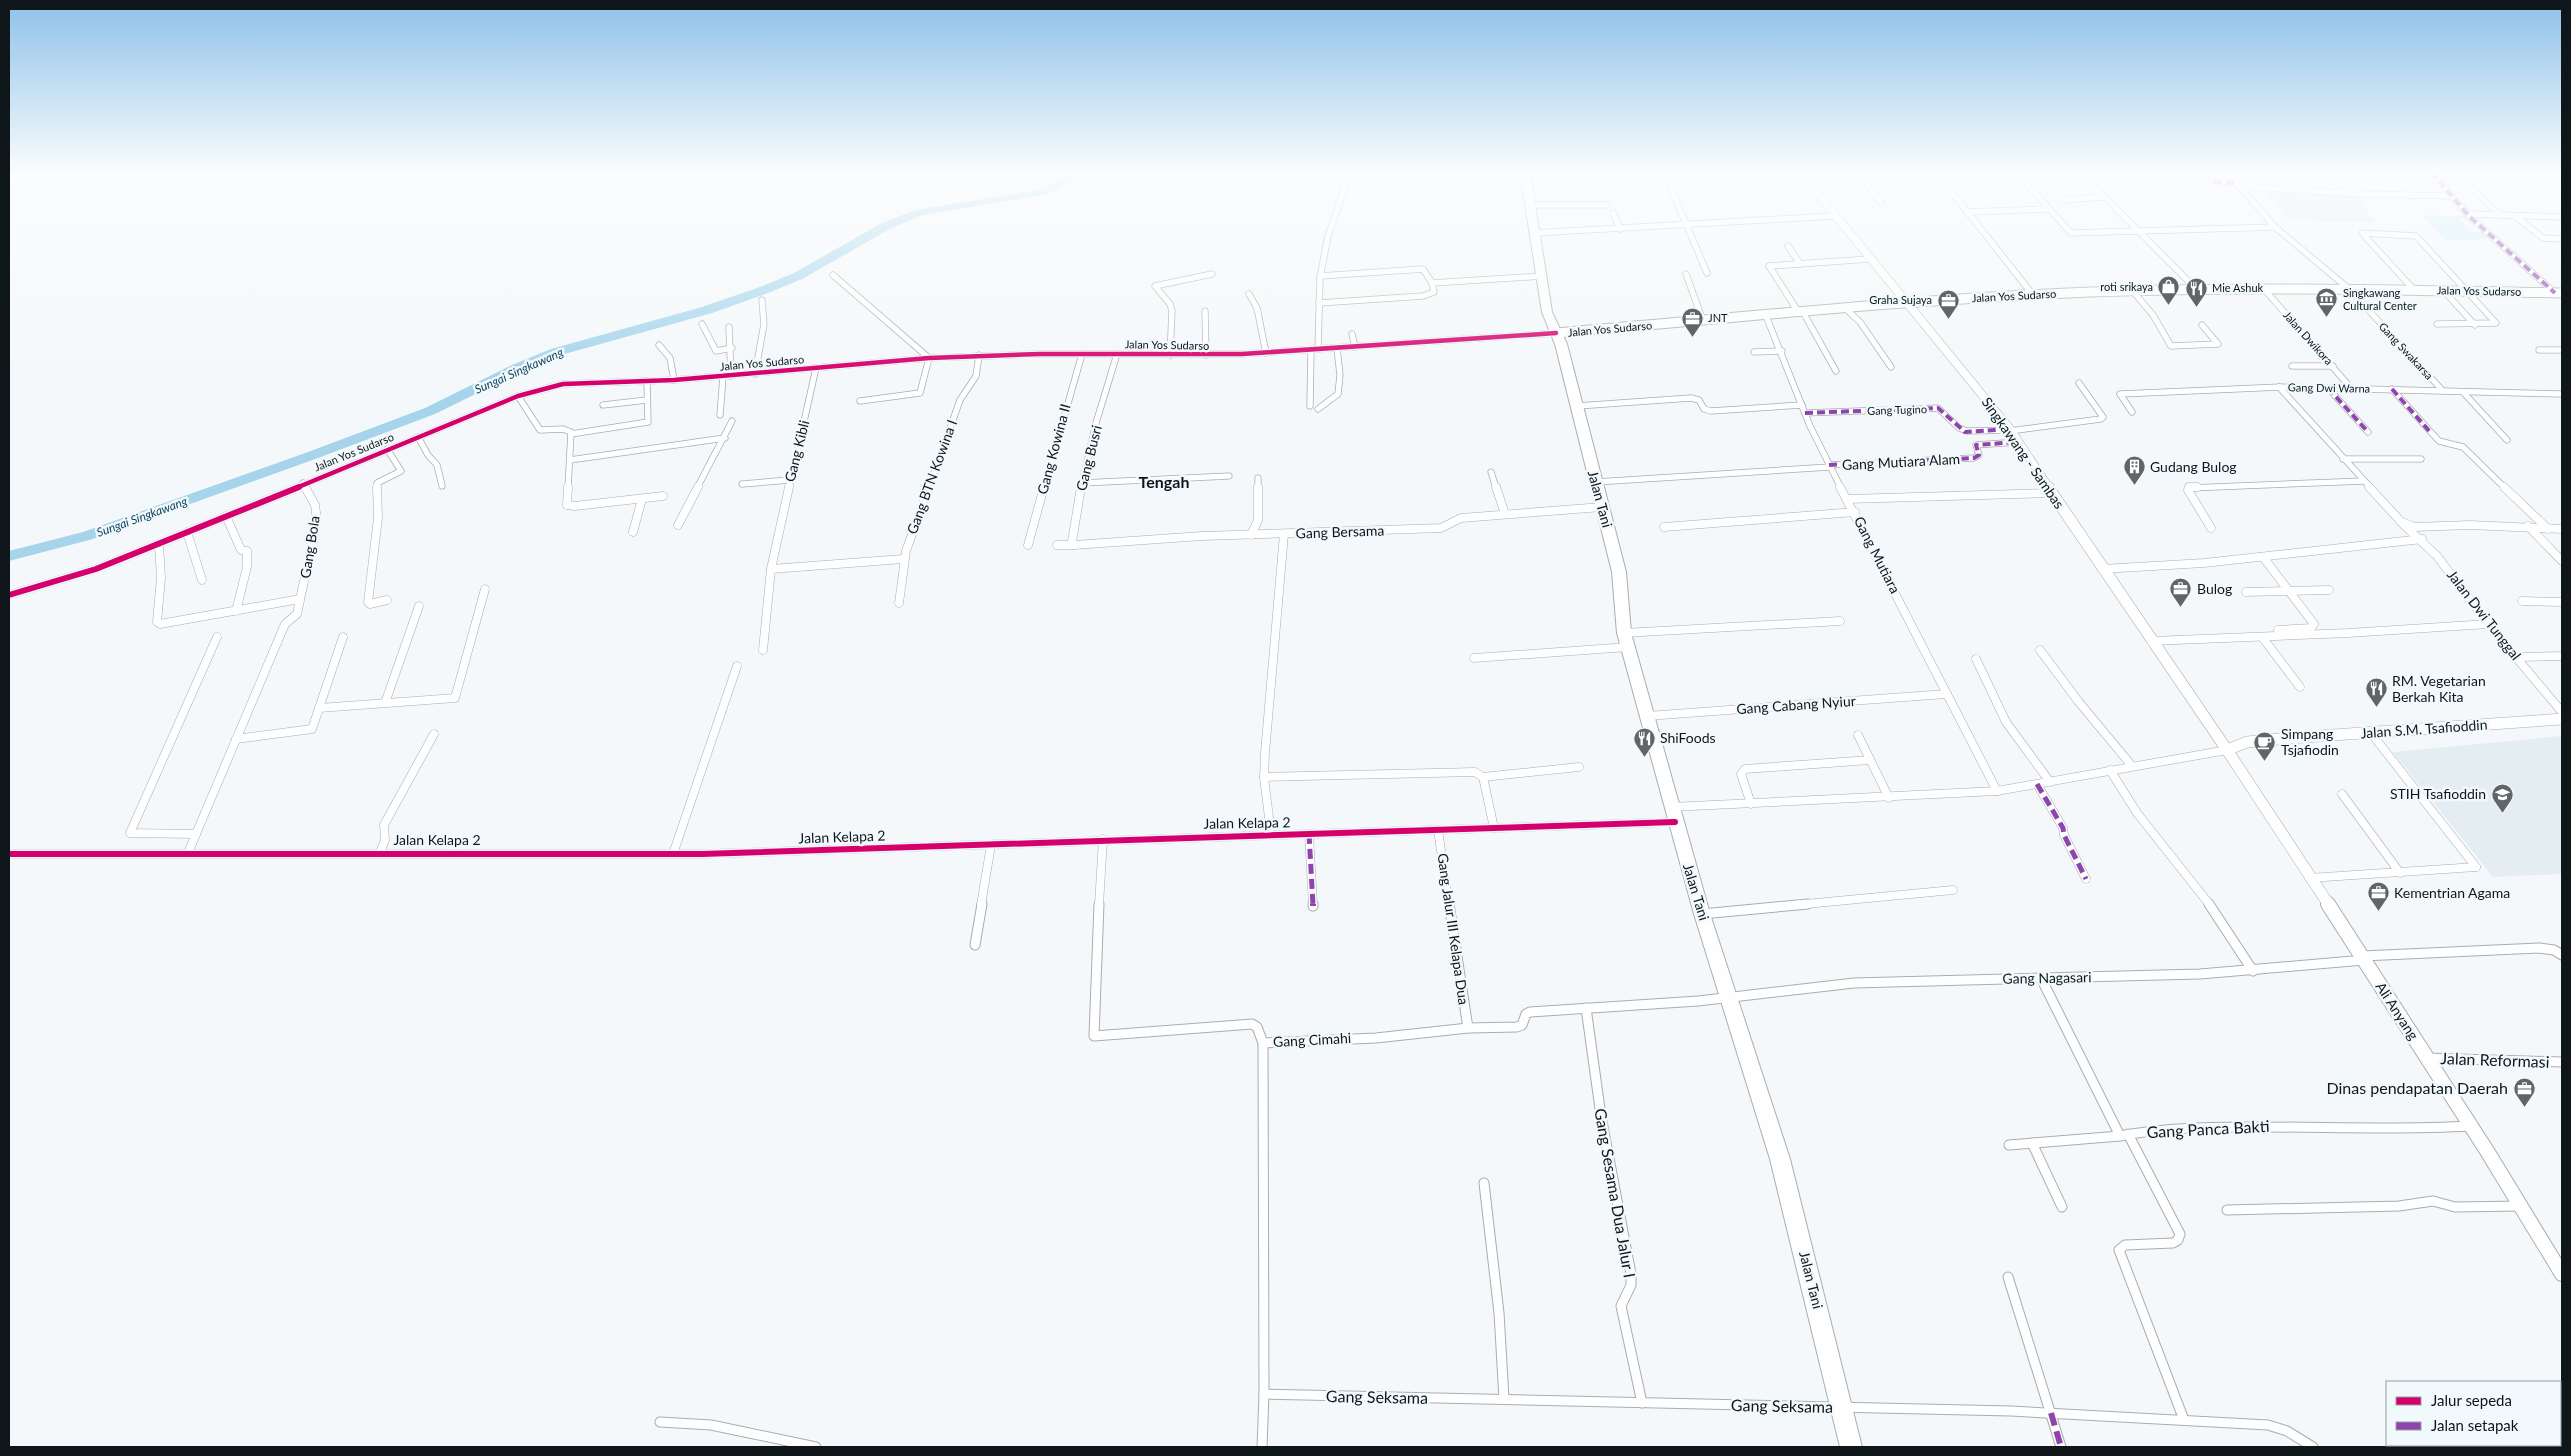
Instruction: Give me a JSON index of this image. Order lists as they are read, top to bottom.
{
  "streets": {
    "highway": ["Jalan Tani"],
    "main road": ["Jalan Yos Sudarso"],
    "street": [
      "Jalan Dwikora",
      "Gang Swakarsa",
      "Gang Dwi Warna",
      "Gang Tugino",
      "Gang Kowina II",
      "Gang Kibli",
      "Singkawang - Sambas",
      "Gang Busri",
      "Gang Mutiara Alam",
      "Gang BTN Kowina I",
      "Gang Bersama",
      "Gang Bola",
      "Gang Mutiara",
      "Jalan Dwi Tunggal",
      "Gang Cabang Nyiur",
      "Jalan S.M. Tsafioddin",
      "Jalan Kelapa 2",
      "Gang Jalur III Kelapa Dua",
      "Gang Nagasari",
      "Ali Anyang",
      "Gang Cimahi",
      "Jalan Reformasi",
      "Gang Panca Bakti",
      "Gang Sesama Dua Jalur I",
      "Gang Seksama"
    ]
  },
  "crossings": [
    ["Jalan Yos Sudarso", "Jalan Dwikora"],
    ["Jalan Yos Sudarso", "Gang Swakarsa"],
    ["Jalan Yos Sudarso", "Gang Kowina II"],
    ["Jalan Yos Sudarso", "Gang Kibli"],
    ["Jalan Yos Sudarso", "Singkawang - Sambas"],
    ["Jalan Yos Sudarso", "Gang Busri"],
    ["Jalan Yos Sudarso", "Gang BTN Kowina I"],
    ["Jalan Yos Sudarso", "Jalan Tani"],
    ["Jalan Yos Sudarso", "Gang Bola"],
    ["Jalan Yos Sudarso", "Gang Mutiara"],
    ["Jalan Dwikora", "Gang Dwi Warna"],
    ["Gang Swakarsa", "Gang Dwi Warna"],
    ["Gang Dwi Warna", "Jalan Dwi Tunggal"],
    ["Gang Tugino", "Singkawang - Sambas"],
    ["Gang Tugino", "Gang Mutiara"],
    ["Singkawang - Sambas", "Gang Mutiara Alam"],
    ["Singkawang - Sambas", "Jalan S.M. Tsafioddin"],
    ["Singkawang - Sambas", "Jalan Kelapa 2"],
    ["Singkawang - Sambas", "Ali Anyang"],
    ["Gang Busri", "Gang Bersama"],
    ["Gang Mutiara Alam", "Gang Mutiara"],
    ["Jalan Tani", "Gang Bersama"],
    ["Jalan Tani", "Gang Cabang Nyiur"],
    ["Jalan Tani", "Jalan Kelapa 2"],
    ["Jalan Tani", "Gang Nagasari"],
    ["Jalan Tani", "Gang Cimahi"],
    ["Jalan Tani", "Gang Seksama"],
    ["Gang Mutiara", "Gang Cabang Nyiur"],
    ["Gang Mutiara", "Jalan Kelapa 2"],
    ["Jalan S.M. Tsafioddin", "Jalan Kelapa 2"],
    ["Jalan S.M. Tsafioddin", "Ali Anyang"],
    ["Jalan Kelapa 2", "Gang Jalur III Kelapa Dua"],
    ["Jalan Kelapa 2", "Ali Anyang"],
    ["Jalan Kelapa 2", "Gang Cimahi"],
    ["Gang Jalur III Kelapa Dua", "Gang Cimahi"],
    ["Gang Nagasari", "Ali Anyang"],
    ["Gang Nagasari", "Gang Cimahi"],
    ["Ali Anyang", "Jalan Reformasi"],
    ["Ali Anyang", "Gang Panca Bakti"],
    ["Gang Cimahi", "Gang Sesama Dua Jalur I"],
    ["Gang Sesama Dua Jalur I", "Gang Seksama"]
  ],
  "districts": ["Tengah"],
  "water": ["Sungai Singkawang"],
  "places": {
    "shop": ["roti srikaya"],
    "restaurant": ["Mie Ashuk", "RM. Vegetarian Berkah Kita", "ShiFoods"],
    "museum": ["Singkawang Cultural Center"],
    "office": [
      "Graha Sujaya",
      "JNT",
      "Bulog",
      "Kementrian Agama",
      "Dinas pendapatan Daerah"
    ],
    "building": ["Gudang Bulog"],
    "cafe": ["Simpang Tsjafiodin"],
    "school or university": ["STIH Tsafioddin"]
  },
  "legend": ["Jalur sepeda", "Jalan setapak"]
}
